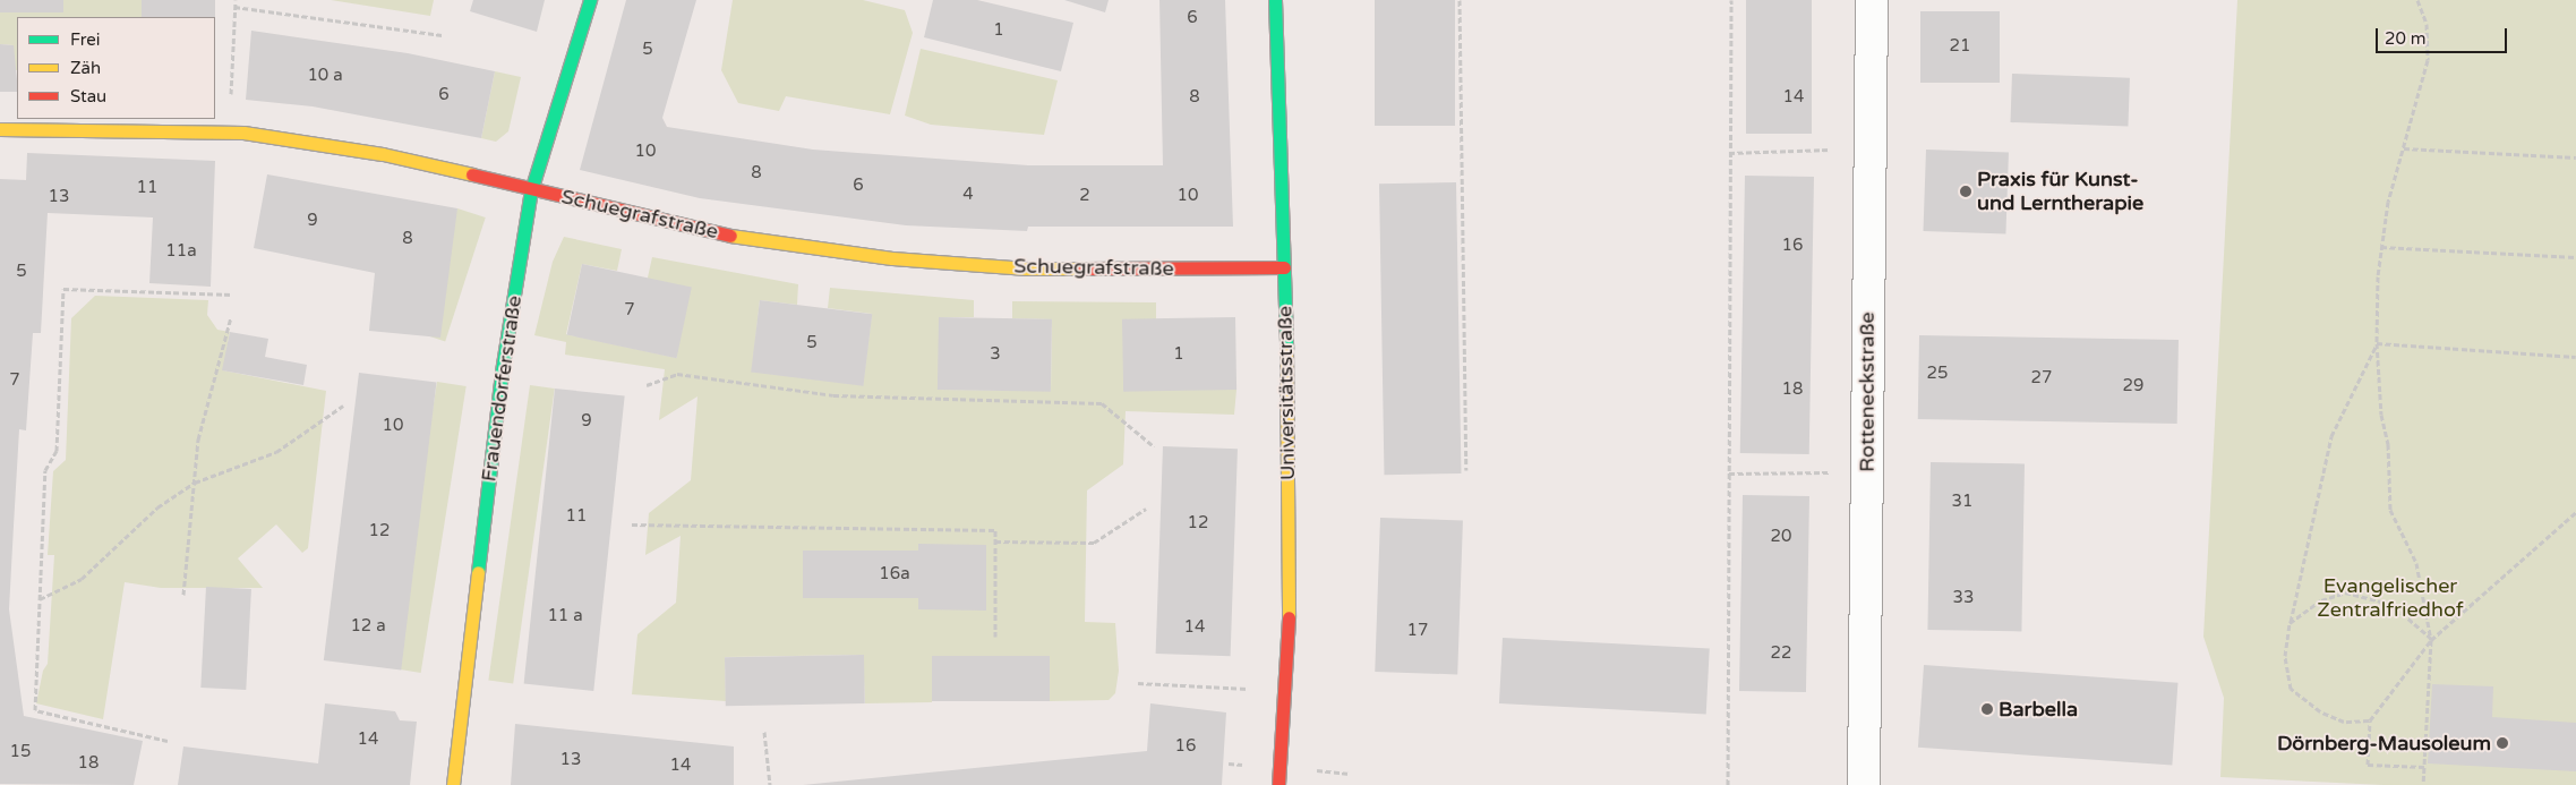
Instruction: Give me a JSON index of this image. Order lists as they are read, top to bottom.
{
  "streets": {
    "street": [
      "Schuegrafstraße",
      "Frauendorferstraße",
      "Rotteneckstraße",
      "Universitätsstraße"
    ]
  },
  "crossings": [
    ["Schuegrafstraße", "Frauendorferstraße"],
    ["Schuegrafstraße", "Universitätsstraße"]
  ],
  "parks": ["Evangelischer Zentralfriedhof"],
  "places": ["Praxis für Kunst- und Lerntherapie", "Barbella", "Dörnberg-Mausoleum"],
  "house_numbers": [
    "6",
    "1",
    "21",
    "5",
    "10 a",
    "6",
    "8",
    "14",
    "10",
    "8",
    "6",
    "11",
    "4",
    "2",
    "10",
    "13",
    "9",
    "8",
    "16",
    "11a",
    "5",
    "7",
    "5",
    "3",
    "1",
    "25",
    "27",
    "7",
    "29",
    "18",
    "9",
    "10",
    "31",
    "11",
    "12",
    "12",
    "20",
    "16a",
    "33",
    "11 a",
    "12 a",
    "14",
    "17",
    "22",
    "14",
    "16",
    "15",
    "13",
    "18",
    "14"
  ],
  "legend": ["Frei", "Zäh", "Stau"],
  "scale_bar": "20 m"
}
